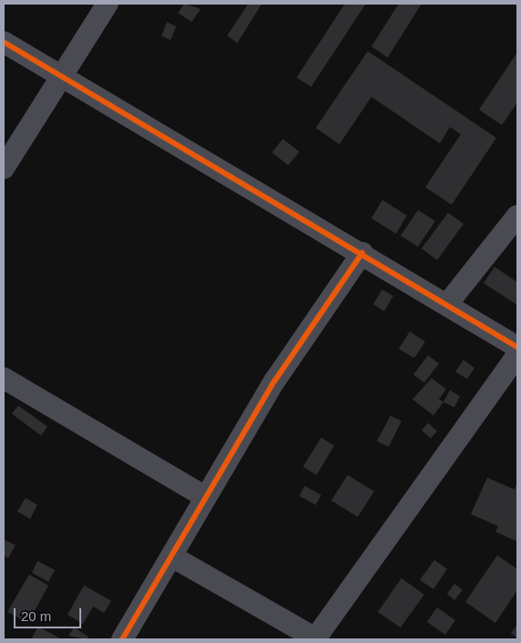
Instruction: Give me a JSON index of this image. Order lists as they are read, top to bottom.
{
  "scale_bar": "20 m"
}
